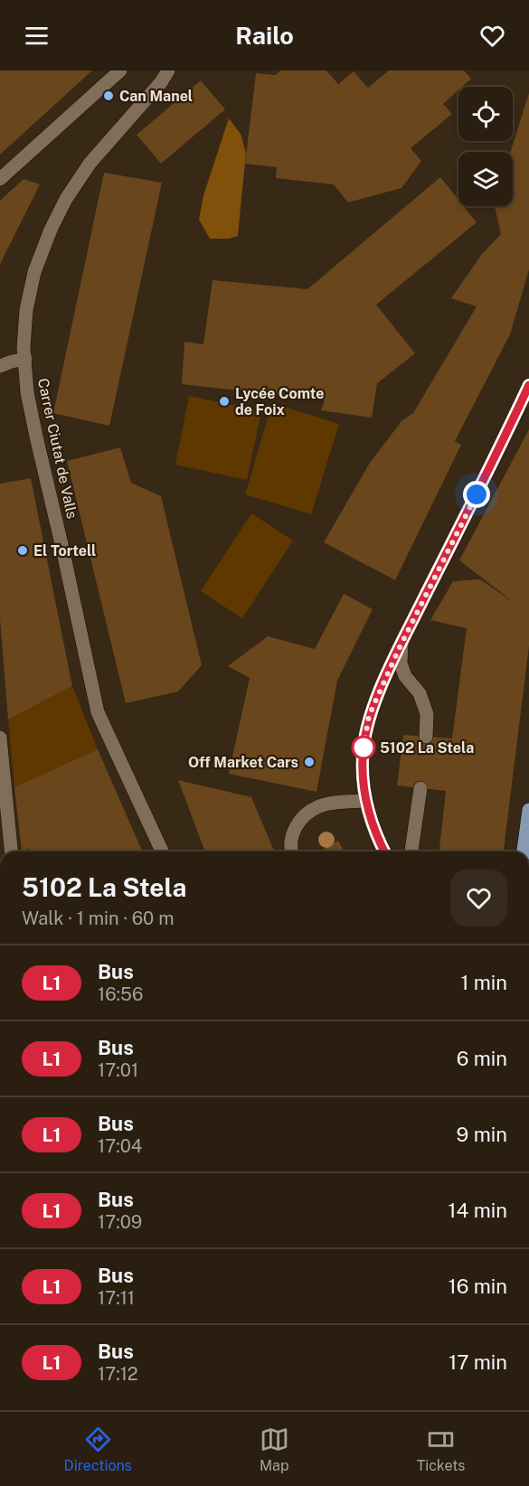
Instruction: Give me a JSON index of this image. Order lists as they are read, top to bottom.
{
  "streets": {
    "street": ["Carrer Ciutat de Valls"]
  },
  "places": [
    "Can Manel",
    "Lycée Comte de Foix",
    "El Tortell",
    "5102 La Stela",
    "Off Market Cars"
  ],
  "lines": ["bus line L1"],
  "page": {
    "header": "Railo",
    "heading": ["5102 La Stela", "Walk · 1 min · 60 m"],
    "list": [
      {
        "mark": "L1",
        "name": "Bus",
        "note": "16:56",
        "value": "1 min"
      },
      {
        "mark": "L1",
        "name": "Bus",
        "note": "17:01",
        "value": "6 min"
      },
      {
        "mark": "L1",
        "name": "Bus",
        "note": "17:04",
        "value": "9 min"
      },
      {
        "mark": "L1",
        "name": "Bus",
        "note": "17:09",
        "value": "14 min"
      },
      {
        "mark": "L1",
        "name": "Bus",
        "note": "17:11",
        "value": "16 min"
      },
      {
        "mark": "L1",
        "name": "Bus",
        "note": "17:12",
        "value": "17 min"
      }
    ],
    "tabs": ["Directions", "Map", "Tickets"]
  }
}
